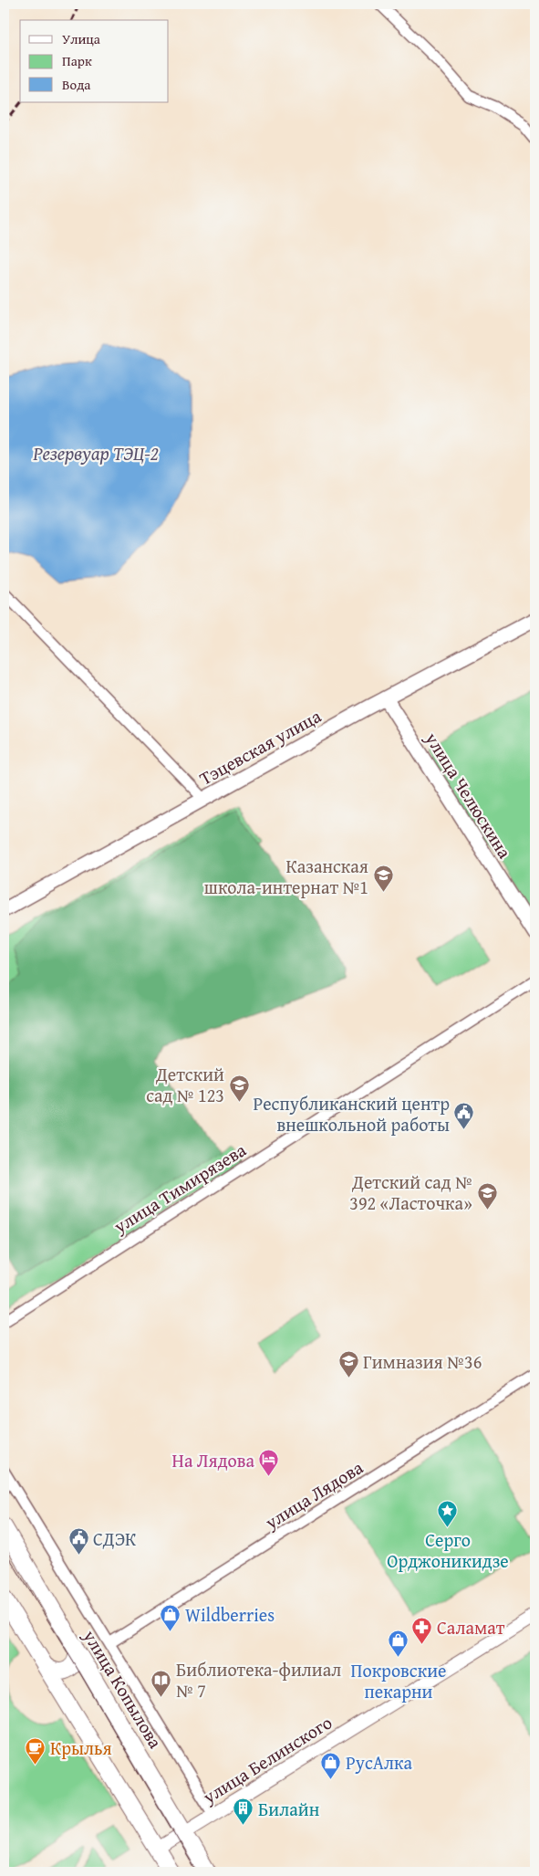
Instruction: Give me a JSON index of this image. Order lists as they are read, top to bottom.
{
  "streets": {
    "main road": ["Тэцевская улица", "улица Челюскина", "улица Копылова"],
    "street": ["улица Тимирязева", "улица Лядова", "улица Белинского"]
  },
  "crossings": [
    ["Тэцевская улица", "улица Челюскина"],
    ["улица Лядова", "улица Копылова"],
    ["улица Копылова", "улица Белинского"]
  ],
  "water": ["Резервуар ТЭЦ-2"],
  "places": {
    "school or university": [
      "Казанская школа-интернат №1",
      "Детский сад № 123",
      "Детский сад № 392 «Ласточка»",
      "Гимназия №36"
    ],
    "public building": ["Республиканский центр внешкольной работы", "СДЭК"],
    "hotel": ["На Лядова"],
    "place": ["Серго Орджоникидзе"],
    "shop": ["Wildberries", "Покровские пекарни", "РусАлка"],
    "pharmacy": ["Саламат"],
    "library": ["Библиотека-филиал № 7"],
    "cafe": ["Крылья"],
    "building": ["Билайн"]
  },
  "legend": ["Улица", "Парк", "Вода"]
}
